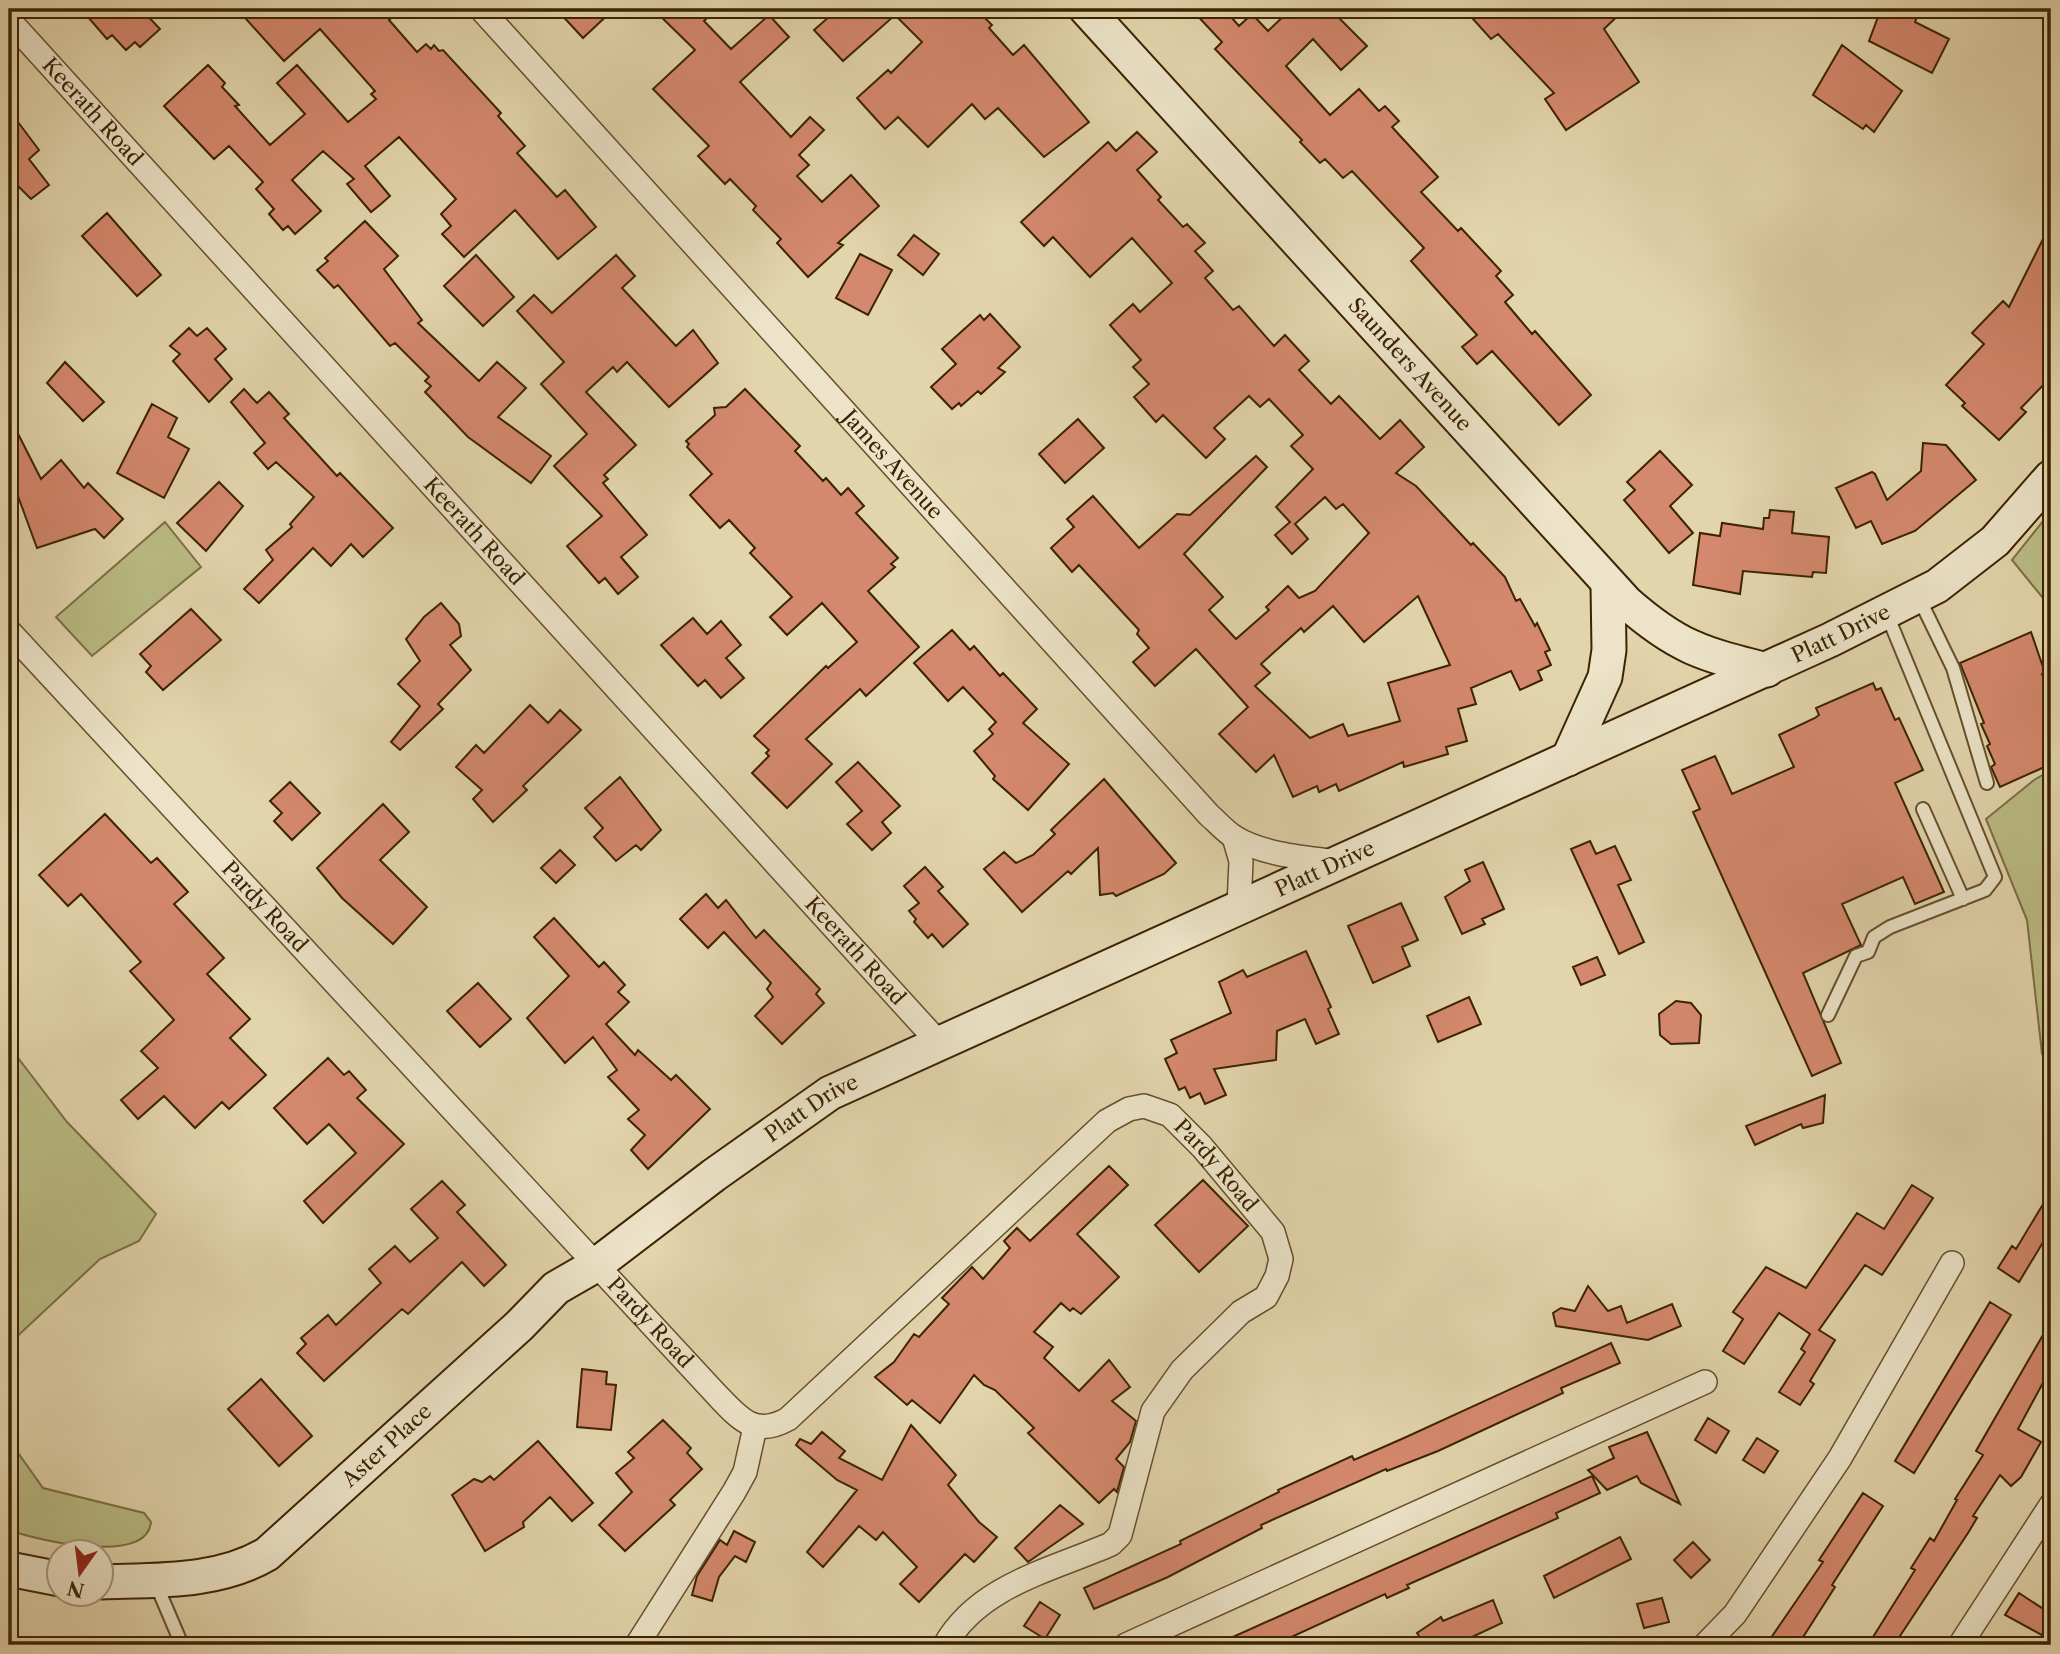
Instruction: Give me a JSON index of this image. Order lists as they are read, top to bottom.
{
  "streets": {
    "street": [
      "Keerath Road",
      "Saunders Avenue",
      "James Avenue",
      "Platt Drive",
      "Pardy Road",
      "Aster Place"
    ]
  },
  "crossings": [
    ["Keerath Road", "Platt Drive"],
    ["Saunders Avenue", "Platt Drive"],
    ["James Avenue", "Platt Drive"],
    ["Platt Drive", "Pardy Road"],
    ["Platt Drive", "Aster Place"],
    ["Pardy Road", "Aster Place"]
  ],
  "north": "bottom"
}
